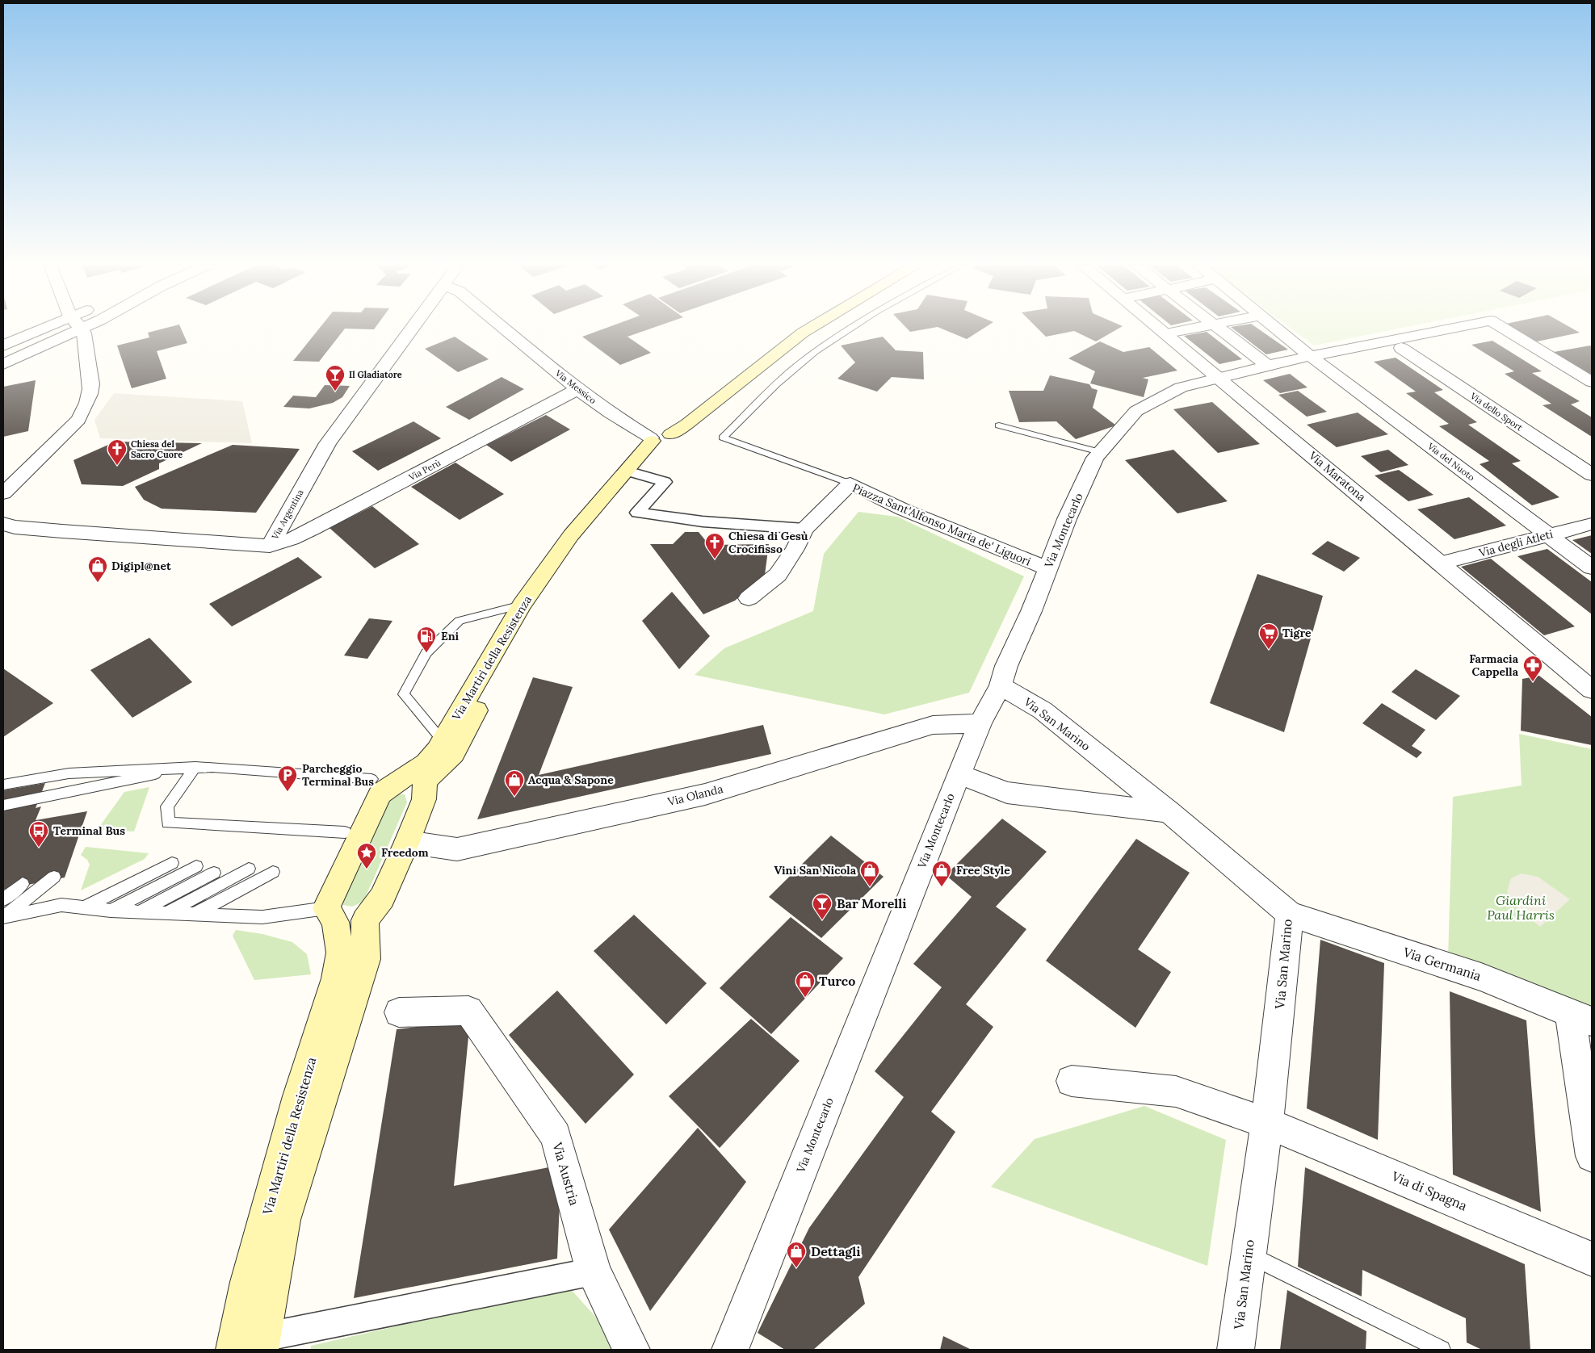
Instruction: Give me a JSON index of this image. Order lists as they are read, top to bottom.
{
  "streets": {
    "main road": ["Via Martiri della Resistenza"],
    "street": [
      "Via Messico",
      "Via dello Sport",
      "Via del Nuoto",
      "Via Perù",
      "Via Maratona",
      "Via Argentina",
      "Piazza Sant'Alfonso Maria de' Liguori",
      "Via Montecarlo",
      "Via degli Atleti",
      "Via San Marino",
      "Via Olanda",
      "Via Germania",
      "Via Austria",
      "Via di Spagna"
    ]
  },
  "crossings": [
    ["Via Messico", "Via Perù"],
    ["Via Messico", "Via Martiri della Resistenza"],
    ["Via del Nuoto", "Via Montecarlo"],
    ["Via del Nuoto", "Via degli Atleti"],
    ["Via Perù", "Via Argentina"],
    ["Via Maratona", "Via Montecarlo"],
    ["Via Maratona", "Via degli Atleti"],
    ["Piazza Sant'Alfonso Maria de' Liguori", "Via Montecarlo"],
    ["Via Montecarlo", "Via San Marino"],
    ["Via Montecarlo", "Via Olanda"],
    ["Via Martiri della Resistenza", "Via Austria"],
    ["Via San Marino", "Via Germania"],
    ["Via San Marino", "Via di Spagna"]
  ],
  "parks": ["Giardini Paul Harris"],
  "places": {
    "bar": ["Il Gladiatore", "Bar Morelli"],
    "church": ["Chiesa del Sacro Cuore", "Chiesa di Gesù Crocifisso"],
    "shop": [
      "Digipl@net",
      "Acqua & Sapone",
      "Vini San Nicola",
      "Free Style",
      "Turco",
      "Dettagli"
    ],
    "supermarket": ["Tigre"],
    "fuel station": ["Eni"],
    "pharmacy": ["Farmacia Cappella"],
    "parking": ["Parcheggio Terminal Bus"],
    "bus stop": ["Terminal Bus"],
    "place": ["Freedom"]
  }
}
